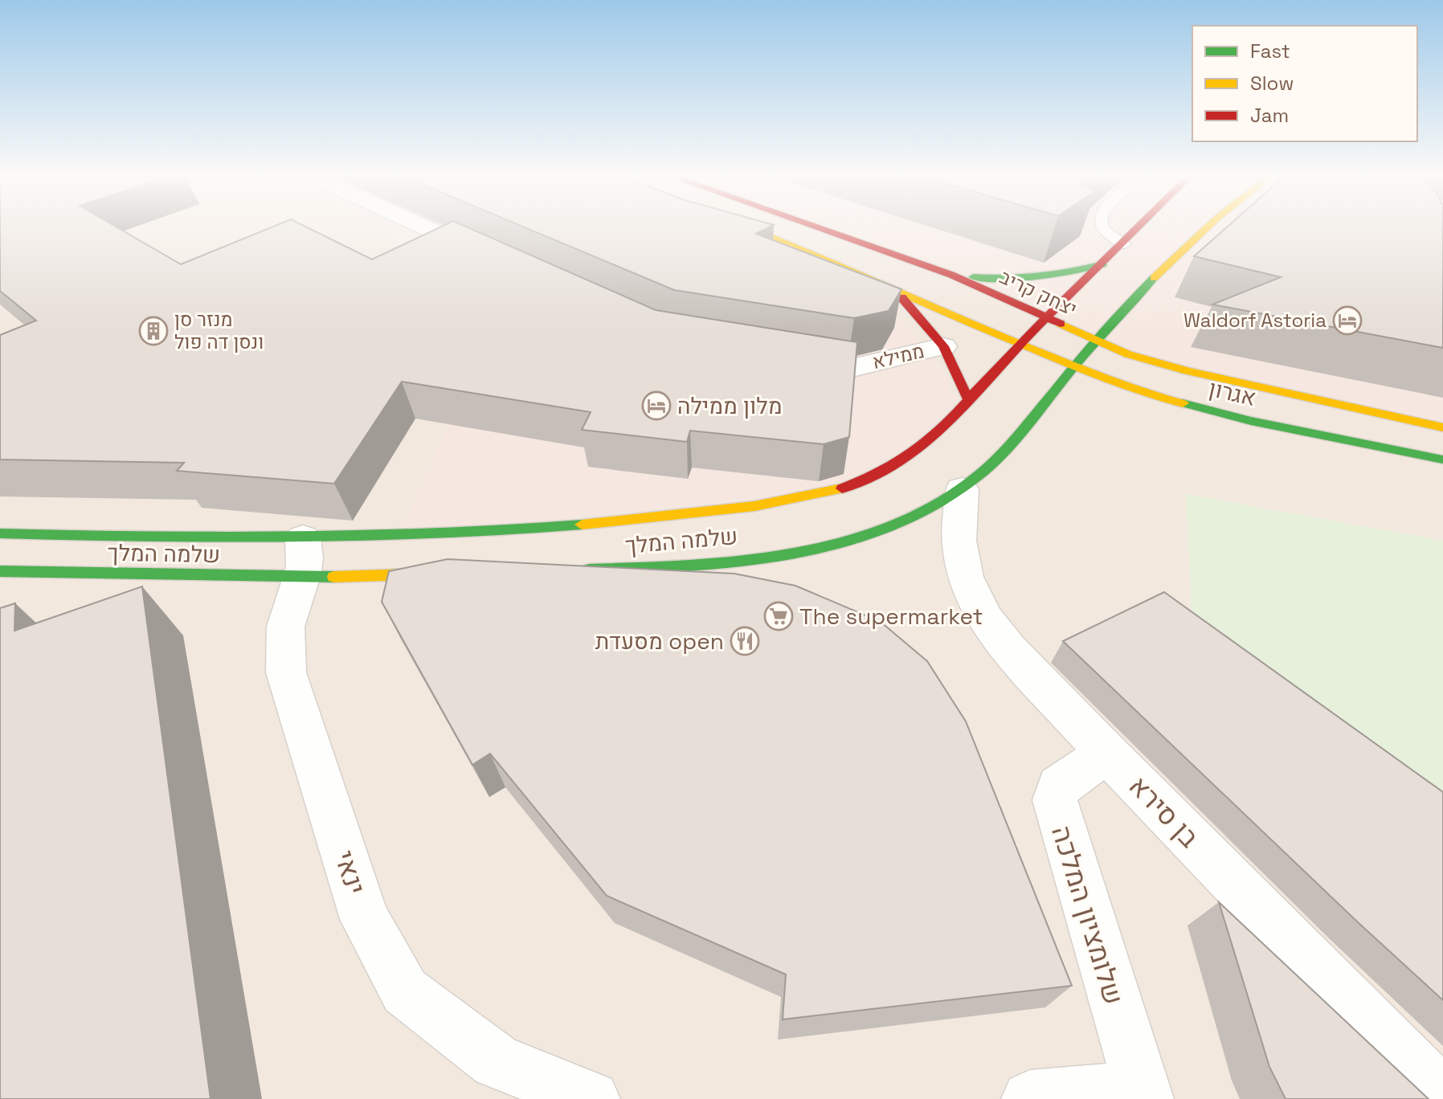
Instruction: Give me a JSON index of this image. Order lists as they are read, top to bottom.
{
  "streets": {
    "street": [
      "יצחק קריב",
      "ממילא",
      "אגרון",
      "שלמה המלך",
      "בן סירא",
      "ינאי",
      "שלומציון המלכה"
    ]
  },
  "crossings": [
    ["יצחק קריב", "אגרון"],
    ["יצחק קריב", "שלמה המלך"],
    ["אגרון", "שלמה המלך"],
    ["שלמה המלך", "בן סירא"],
    ["שלמה המלך", "ינאי"],
    ["בן סירא", "שלומציון המלכה"]
  ],
  "places": {
    "hotel": ["Waldorf Astoria", "מלון ממילה"],
    "building": ["מנזר סן ונסן דה פול"],
    "supermarket": ["The supermarket"],
    "restaurant": ["מסעדת open"]
  },
  "legend": ["Fast", "Slow", "Jam"]
}
